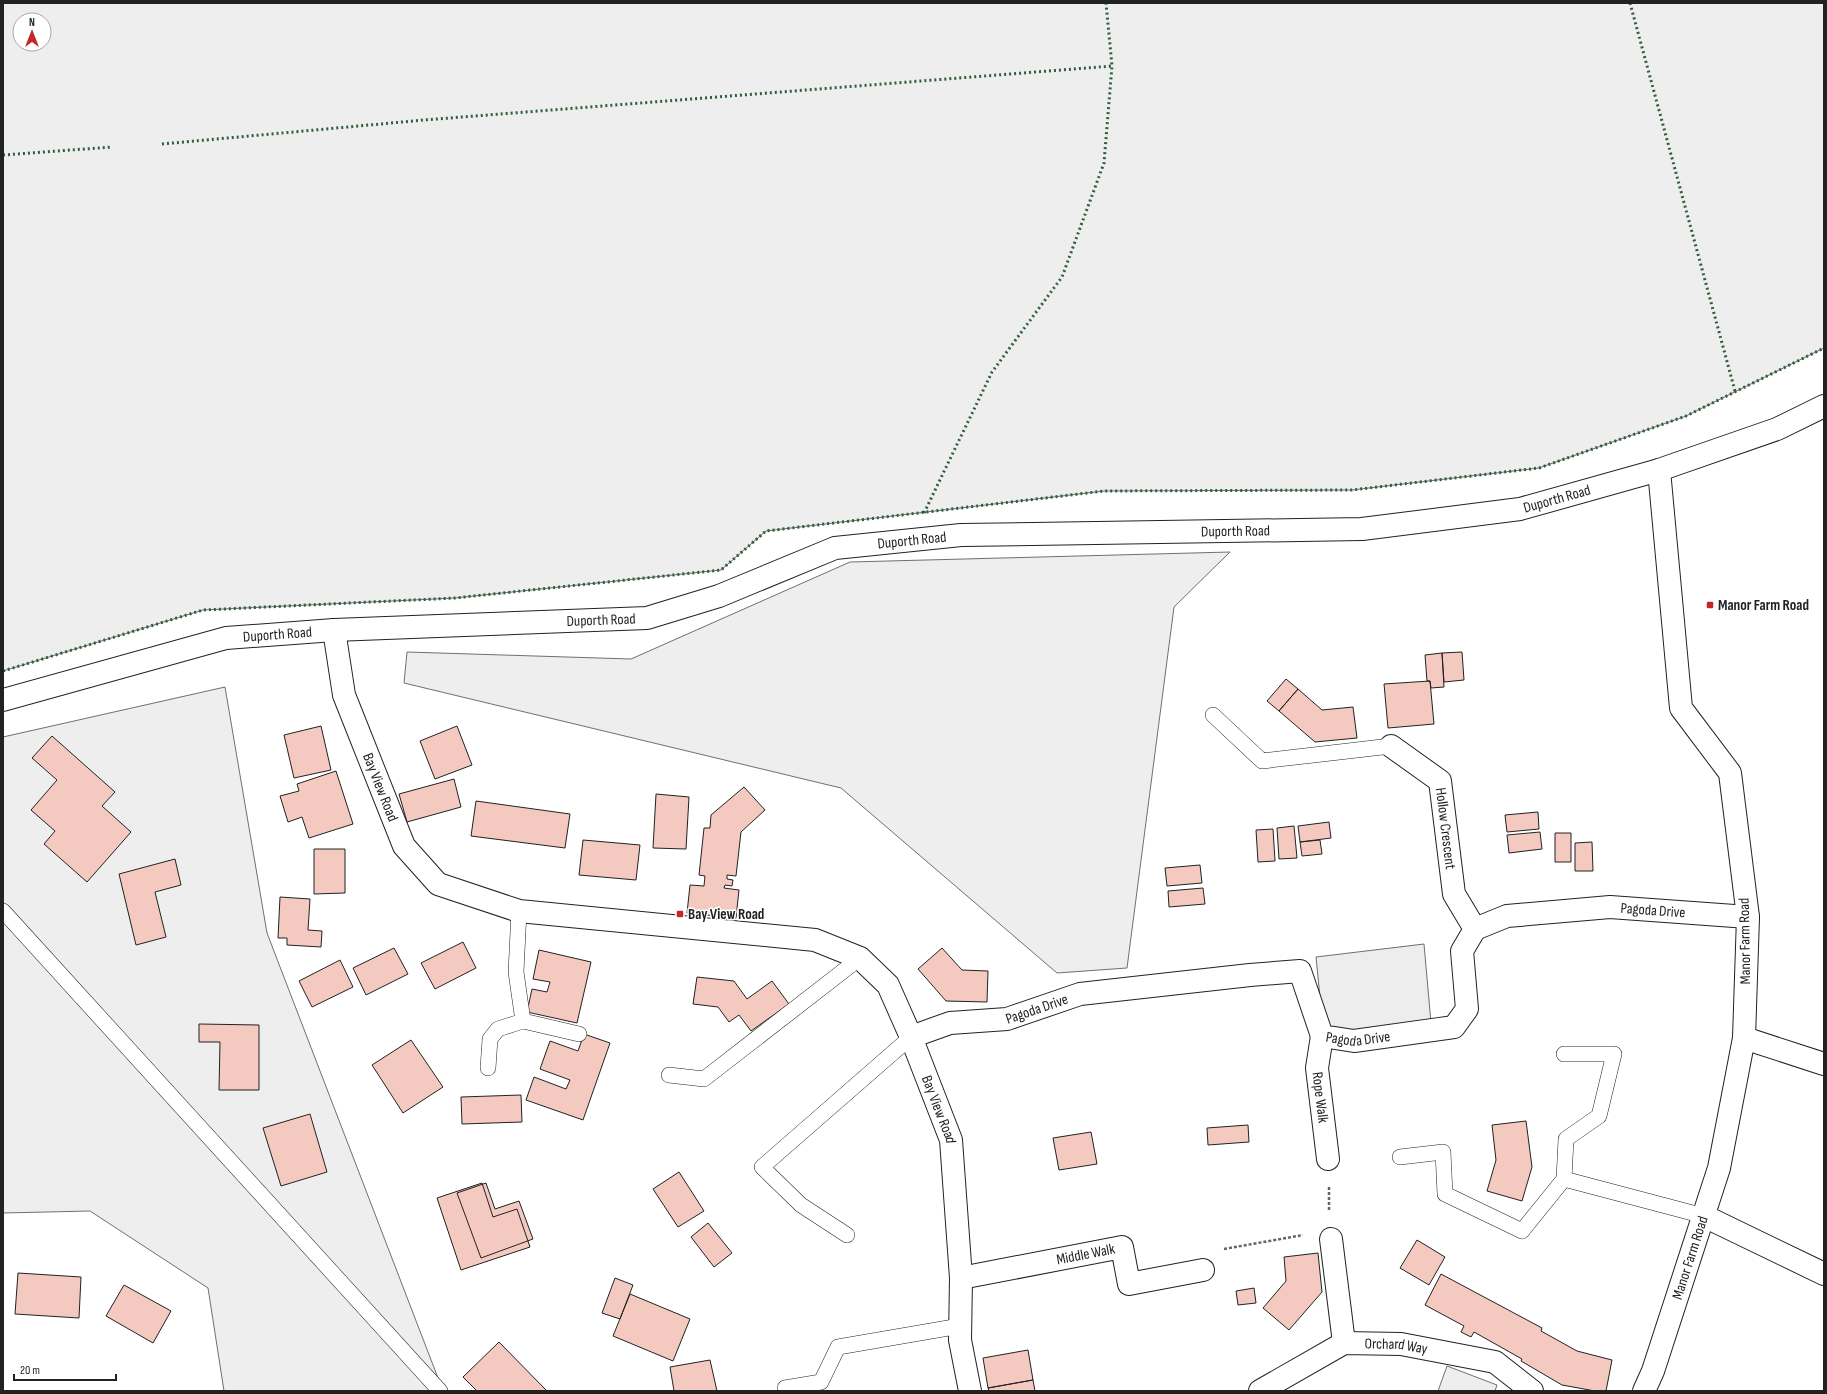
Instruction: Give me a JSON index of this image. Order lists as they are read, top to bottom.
{
  "streets": {
    "street": [
      "Duporth Road",
      "Bay View Road",
      "Hollow Crescent",
      "Pagoda Drive",
      "Manor Farm Road",
      "Rope Walk",
      "Middle Walk",
      "Orchard Way"
    ]
  },
  "crossings": [
    ["Duporth Road", "Bay View Road"],
    ["Duporth Road", "Manor Farm Road"],
    ["Bay View Road", "Pagoda Drive"],
    ["Bay View Road", "Middle Walk"],
    ["Hollow Crescent", "Pagoda Drive"],
    ["Pagoda Drive", "Manor Farm Road"],
    ["Pagoda Drive", "Rope Walk"]
  ],
  "places": {
    "transit": ["Manor Farm Road", "Bay View Road"]
  },
  "scale_bar": "20 m",
  "north": "top"
}
